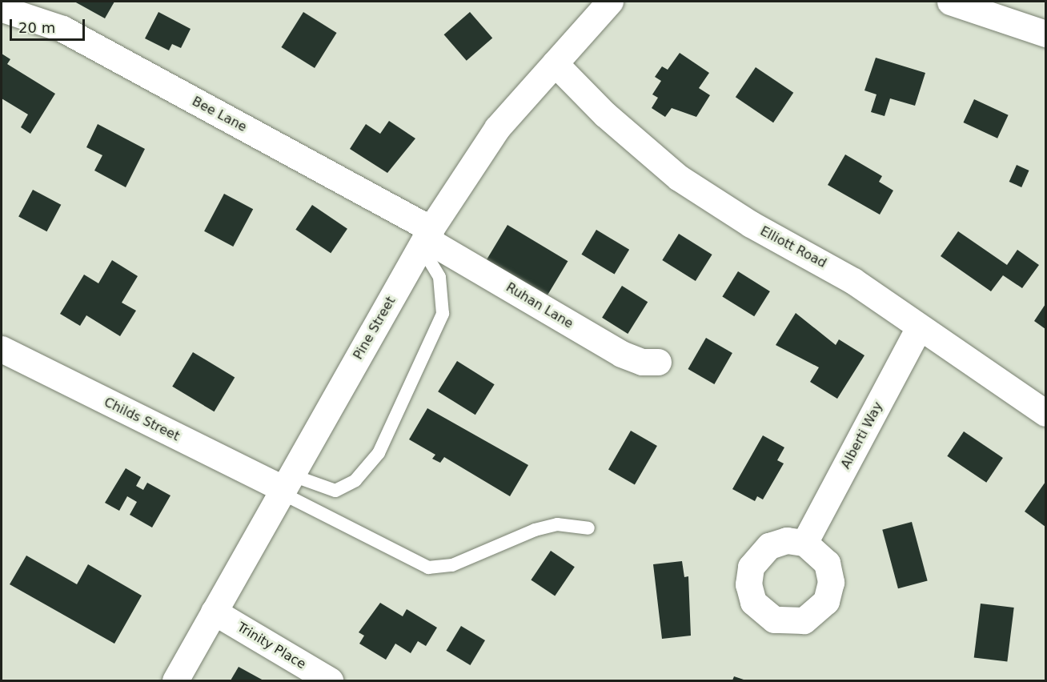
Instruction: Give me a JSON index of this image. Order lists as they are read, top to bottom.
{
  "streets": {
    "street": [
      "Bee Lane",
      "Elliott Road",
      "Ruhan Lane",
      "Pine Street",
      "Childs Street",
      "Alberti Way",
      "Trinity Place"
    ]
  },
  "crossings": [
    ["Bee Lane", "Ruhan Lane"],
    ["Bee Lane", "Pine Street"],
    ["Elliott Road", "Pine Street"],
    ["Elliott Road", "Alberti Way"],
    ["Ruhan Lane", "Pine Street"],
    ["Pine Street", "Childs Street"],
    ["Pine Street", "Trinity Place"]
  ],
  "scale_bar": "20 m"
}
